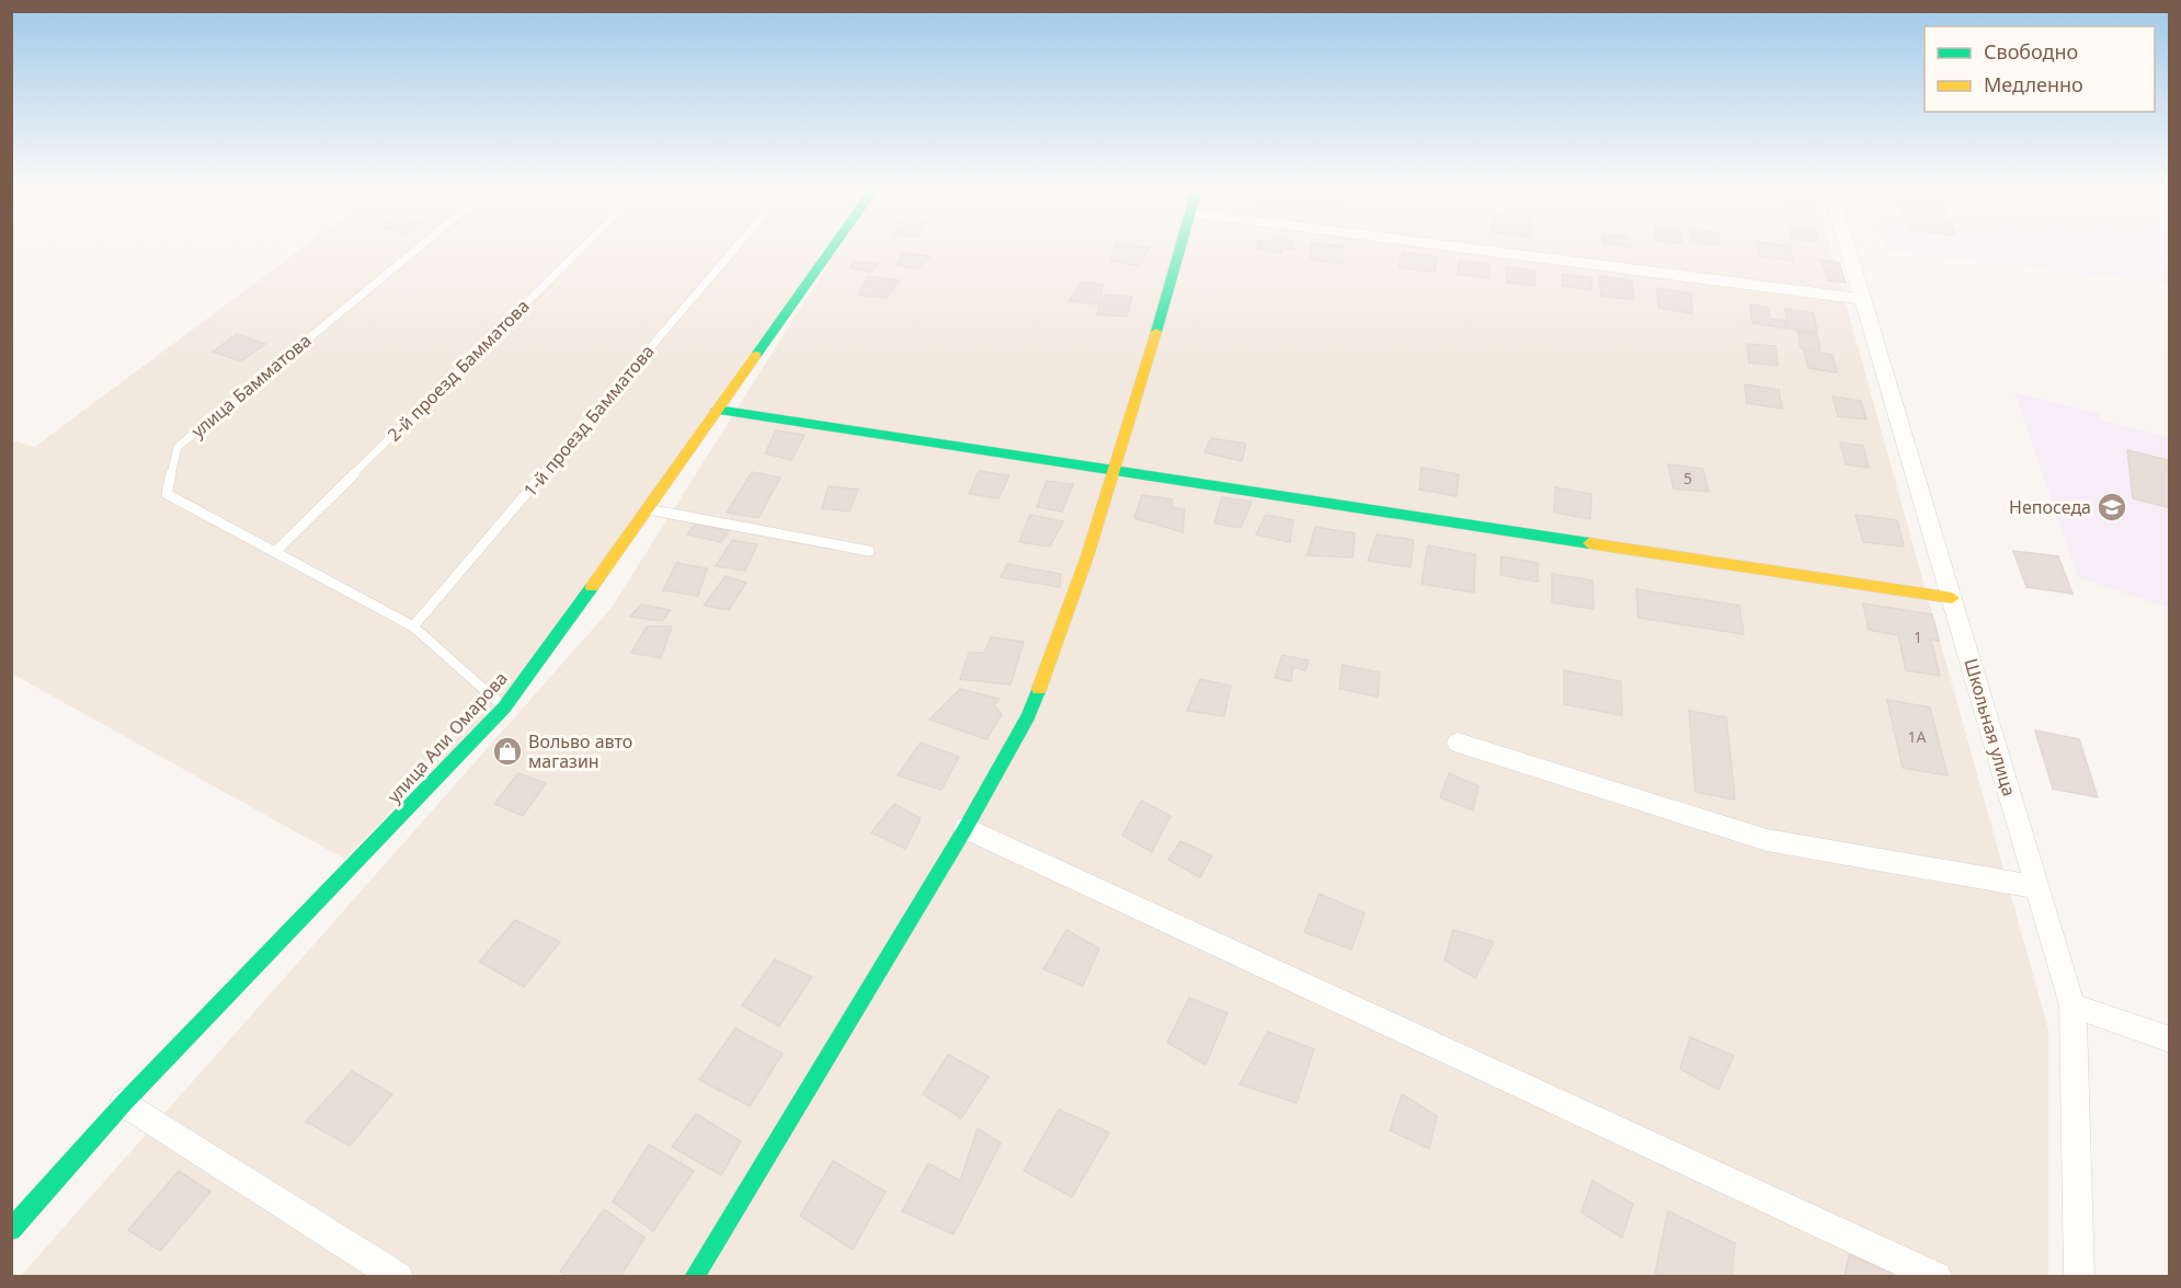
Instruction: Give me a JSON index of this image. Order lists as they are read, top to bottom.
{
  "streets": {
    "street": ["Школьная улица", "улица Али Омарова"],
    "lane": ["2-й проезд Бамматова", "улица Бамматова", "1-й проезд Бамматова"]
  },
  "crossings": [
    ["2-й проезд Бамматова", "улица Бамматова"],
    ["улица Бамматова", "1-й проезд Бамматова"],
    ["улица Бамматова", "улица Али Омарова"]
  ],
  "places": {
    "school or university": ["Непоседа"],
    "shop": ["Вольво авто магазин"]
  },
  "house_numbers": ["5", "1", "1А"],
  "legend": ["Свободно", "Медленно"]
}
